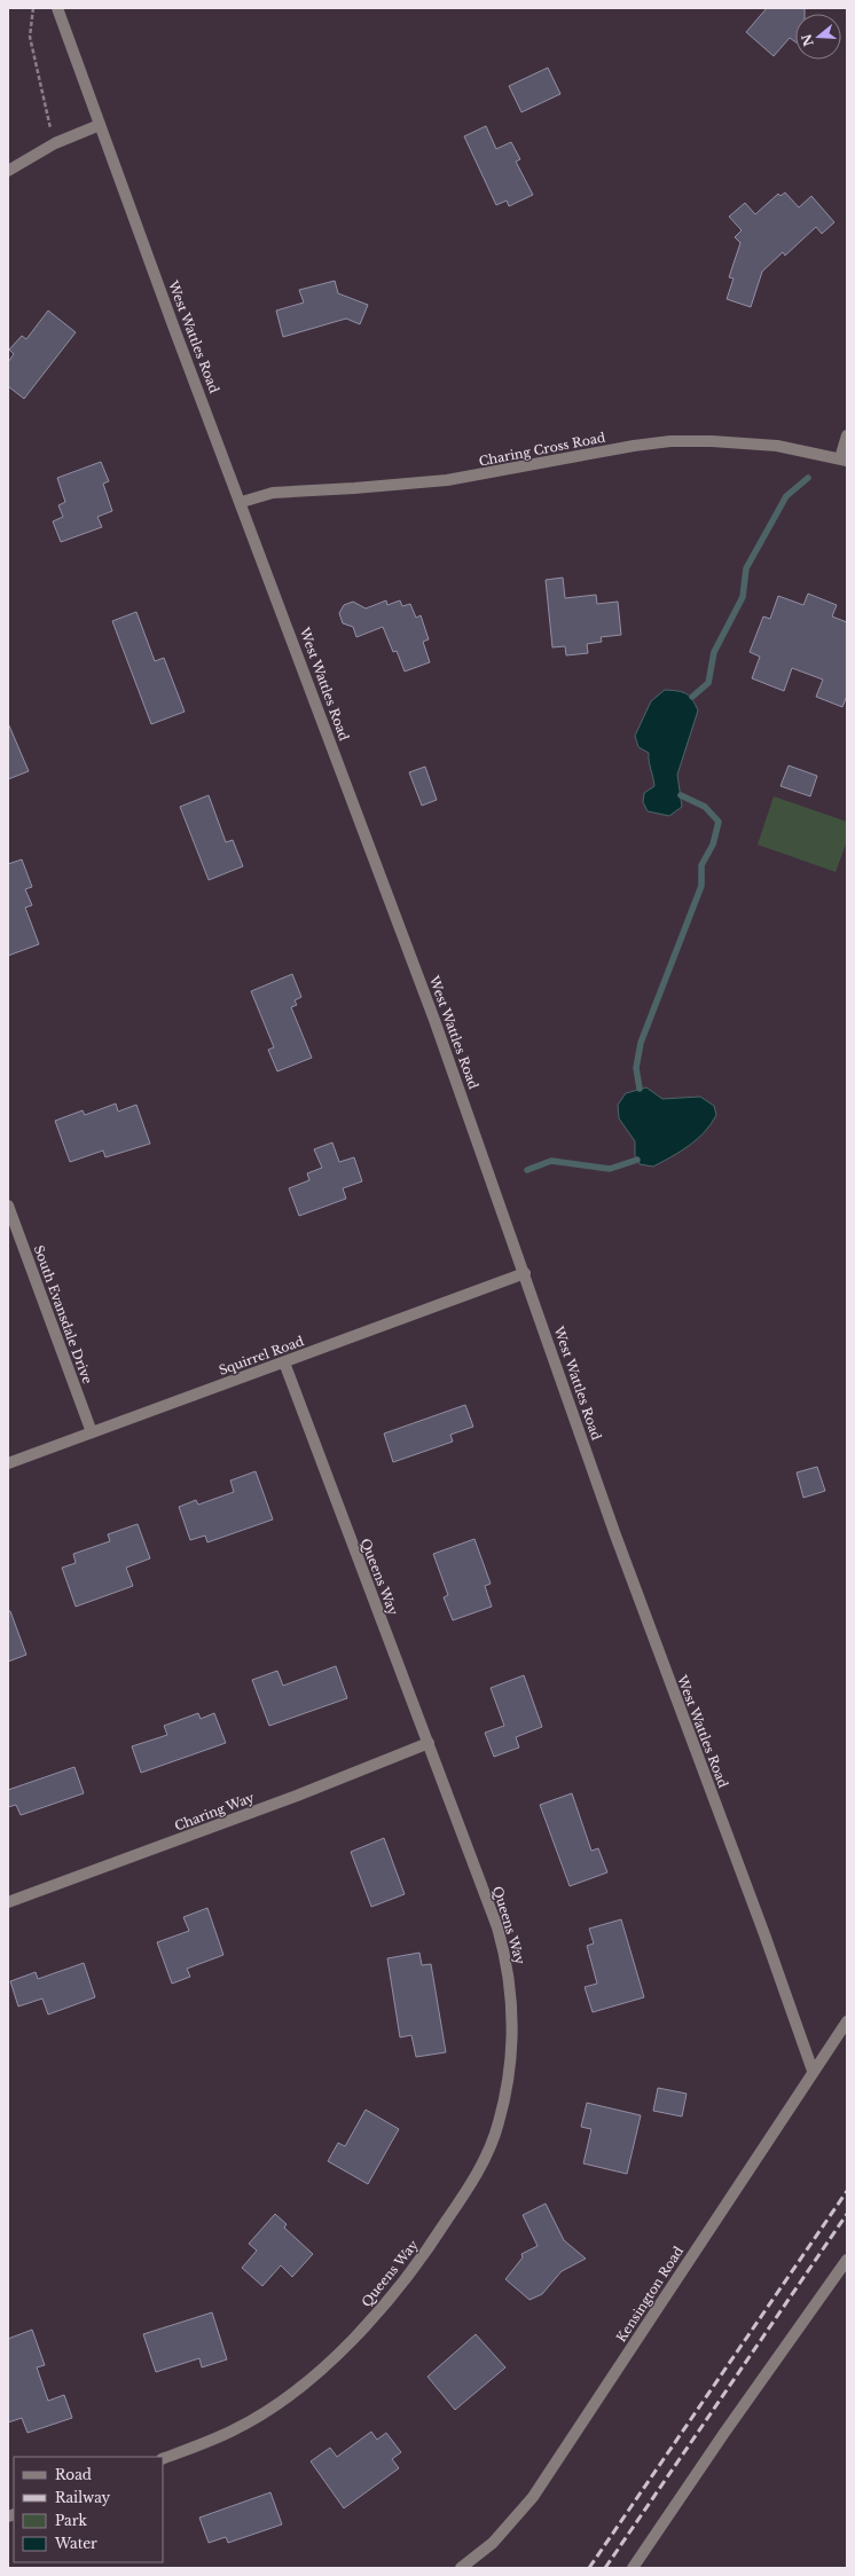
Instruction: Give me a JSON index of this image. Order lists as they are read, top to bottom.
{
  "streets": {
    "street": [
      "West Wattles Road",
      "Charing Cross Road",
      "South Evansdale Drive",
      "Squirrel Road",
      "Queens Way",
      "Charing Way",
      "Kensington Road"
    ]
  },
  "crossings": [
    ["West Wattles Road", "Charing Cross Road"],
    ["West Wattles Road", "Squirrel Road"],
    ["West Wattles Road", "Kensington Road"],
    ["South Evansdale Drive", "Squirrel Road"],
    ["Squirrel Road", "Queens Way"],
    ["Queens Way", "Charing Way"]
  ],
  "legend": [
    "Road",
    "Railway",
    "Park",
    "Water"
  ],
  "north": "left"
}
